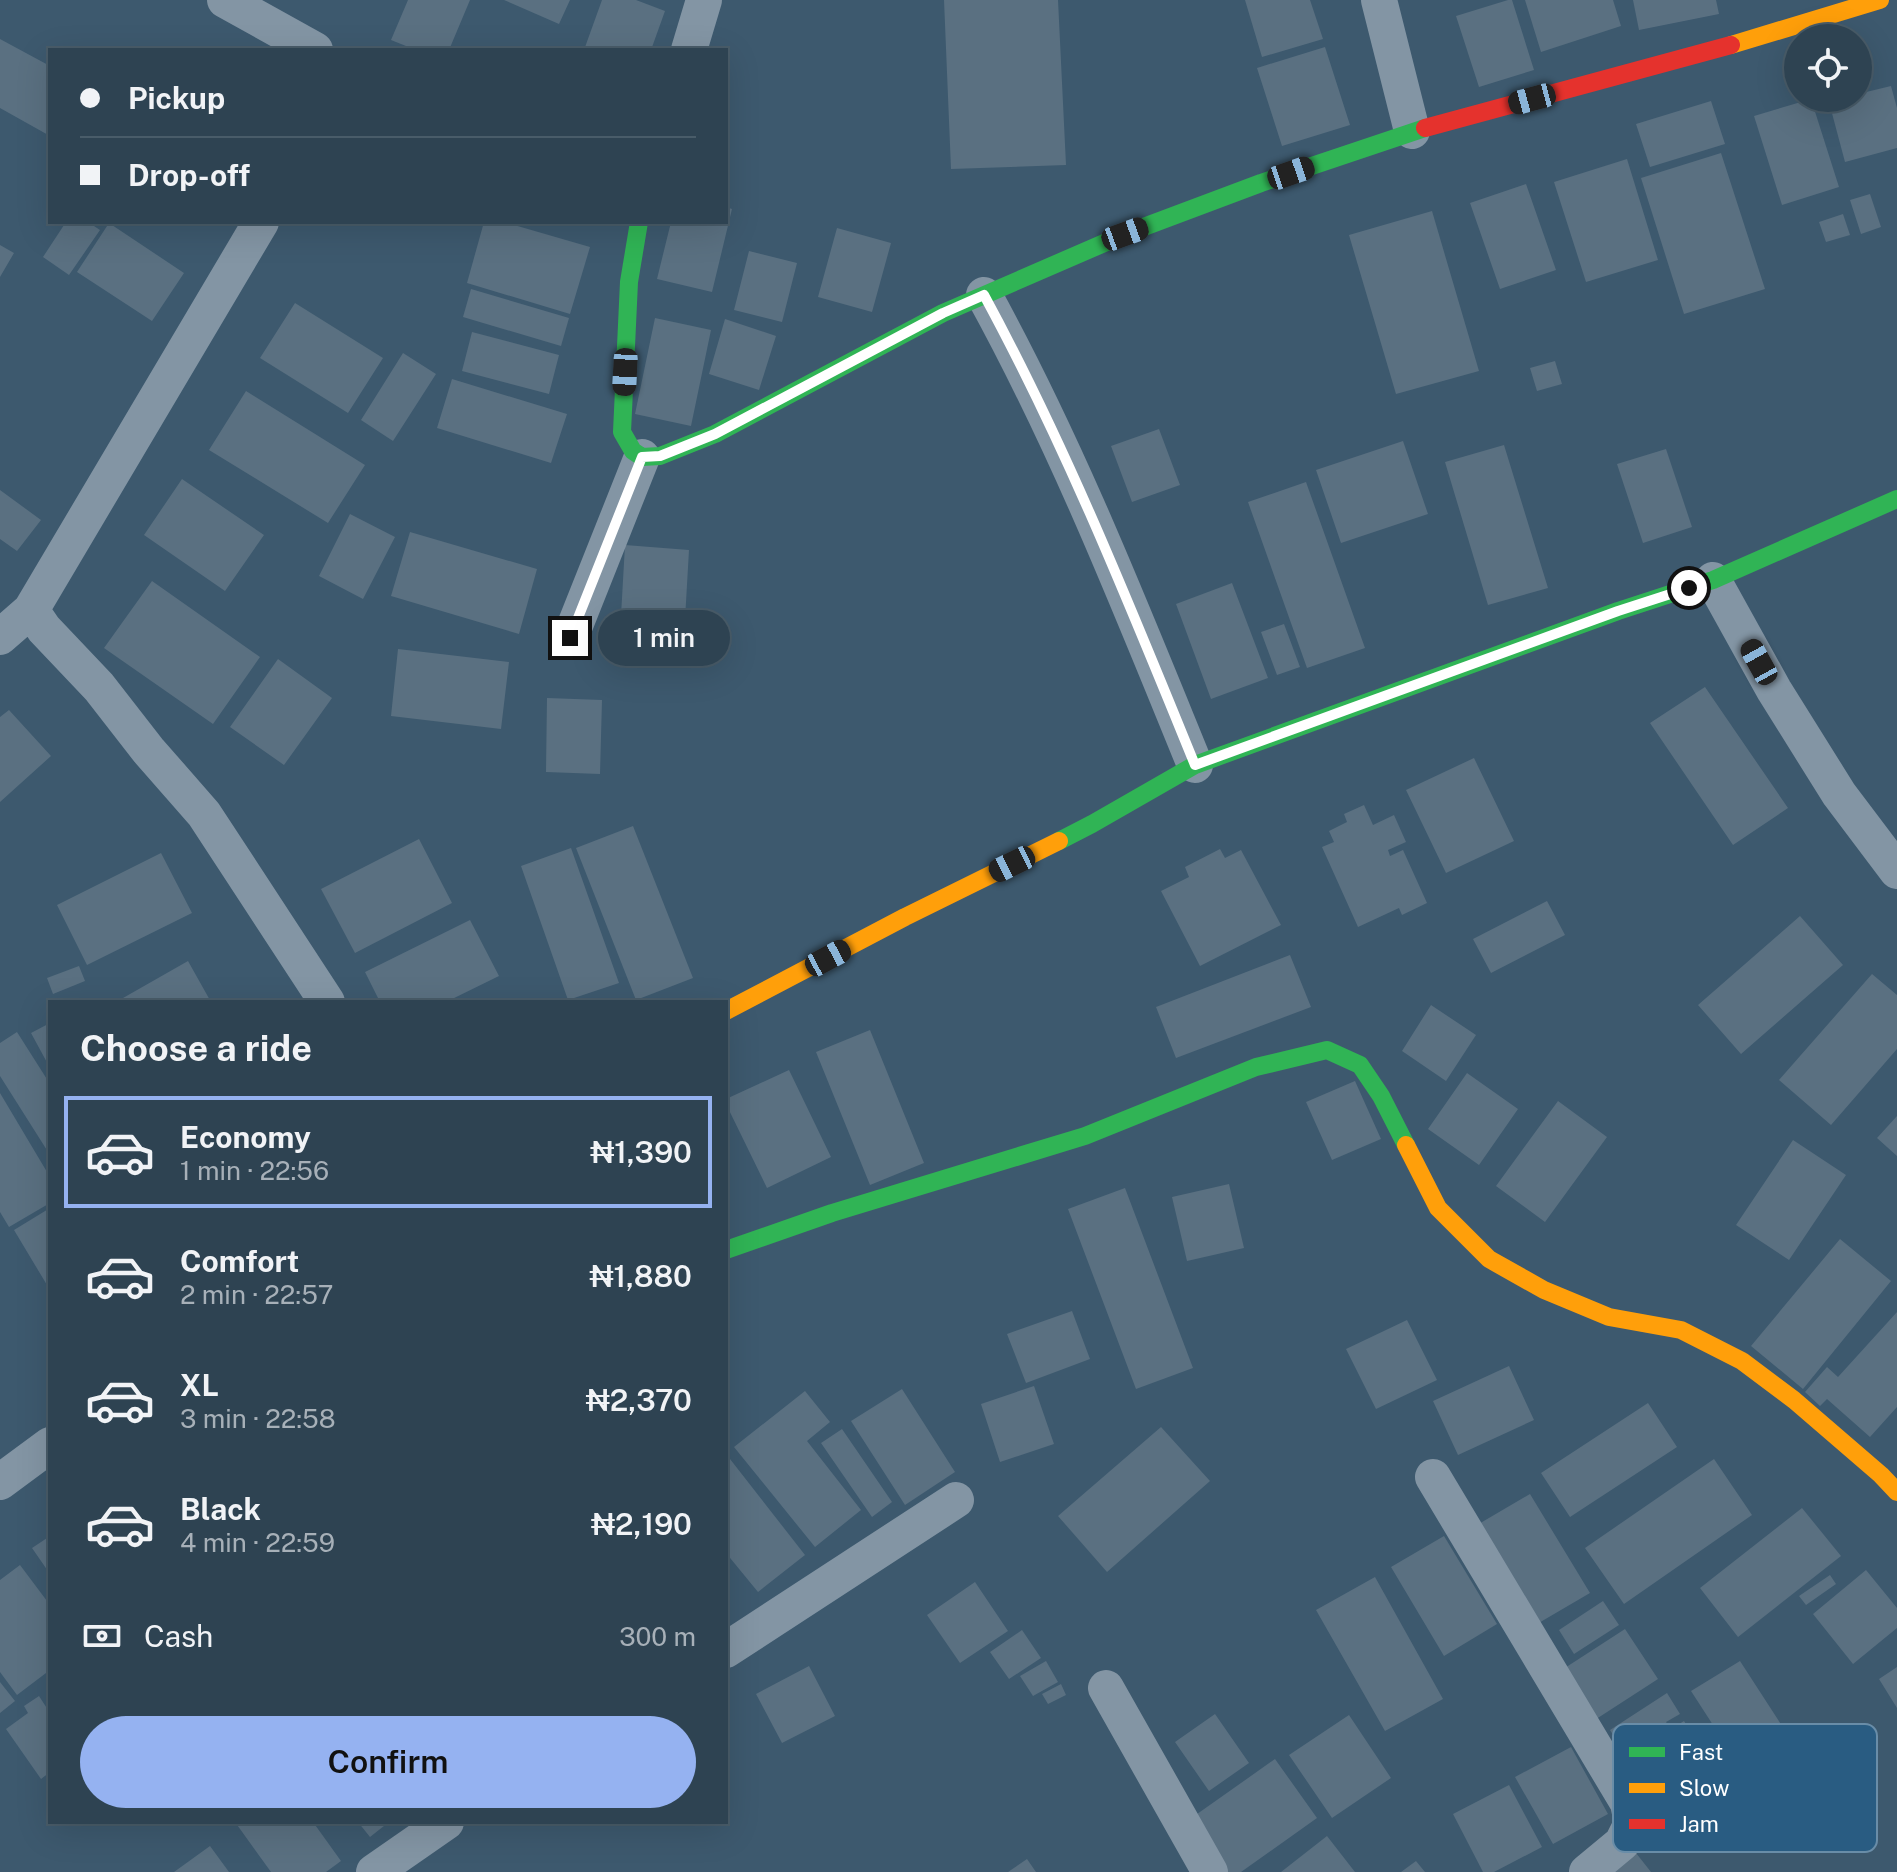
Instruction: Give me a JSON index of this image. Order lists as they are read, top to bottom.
{
  "legend": ["Fast", "Slow", "Jam"],
  "page": {
    "banner": ["Pickup", "Drop-off"],
    "bubble": "1 min",
    "heading": "Choose a ride",
    "list": [
      {
        "name": "Economy",
        "note": "1 min · 22:56",
        "value": "₦1,390"
      },
      {
        "name": "Comfort",
        "note": "2 min · 22:57",
        "value": "₦1,880"
      },
      {
        "name": "XL",
        "note": "3 min · 22:58",
        "value": "₦2,370"
      },
      {
        "name": "Black",
        "note": "4 min · 22:59",
        "value": "₦2,190"
      }
    ],
    "pay": ["Cash", "300 m"],
    "buttons": "Confirm"
  }
}
